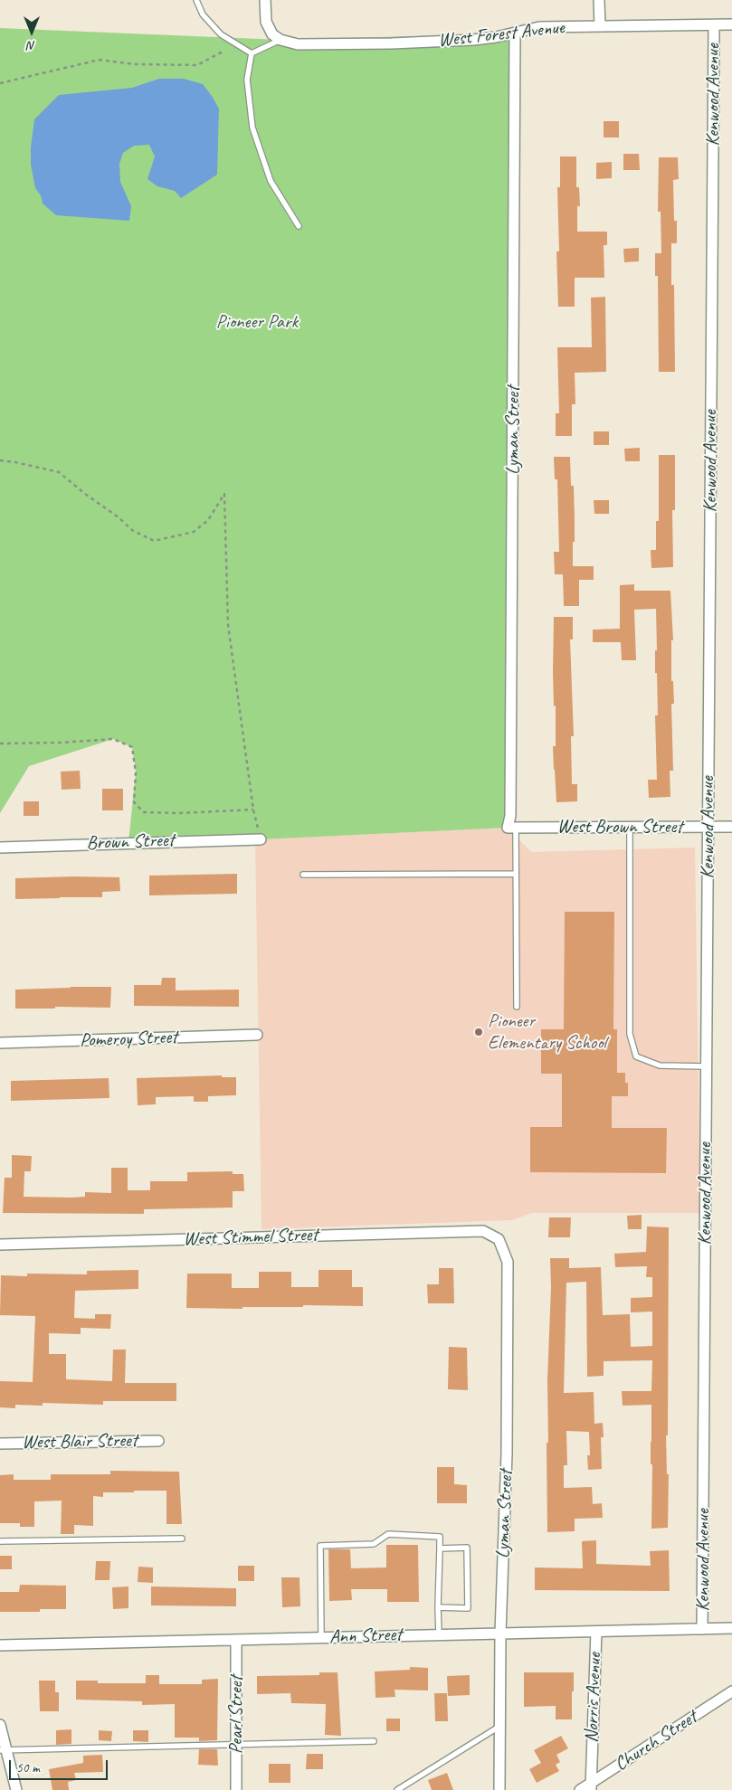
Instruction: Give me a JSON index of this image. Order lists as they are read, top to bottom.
{
  "streets": {
    "street": [
      "West Forest Avenue",
      "Kenwood Avenue",
      "Lyman Street",
      "West Brown Street",
      "Brown Street",
      "Pomeroy Street",
      "West Stimmel Street",
      "West Blair Street",
      "Ann Street",
      "Norris Avenue",
      "Pearl Street",
      "Church Street"
    ]
  },
  "crossings": [
    ["West Forest Avenue", "Kenwood Avenue"],
    ["West Forest Avenue", "Lyman Street"],
    ["Kenwood Avenue", "West Brown Street"],
    ["Kenwood Avenue", "Ann Street"],
    ["Lyman Street", "West Brown Street"],
    ["Lyman Street", "West Stimmel Street"],
    ["Lyman Street", "Ann Street"],
    ["Ann Street", "Norris Avenue"],
    ["Ann Street", "Pearl Street"],
    ["Norris Avenue", "Church Street"]
  ],
  "parks": ["Pioneer Park"],
  "places": ["Pioneer Elementary School"],
  "scale_bar": "50 m",
  "north": "bottom"
}
